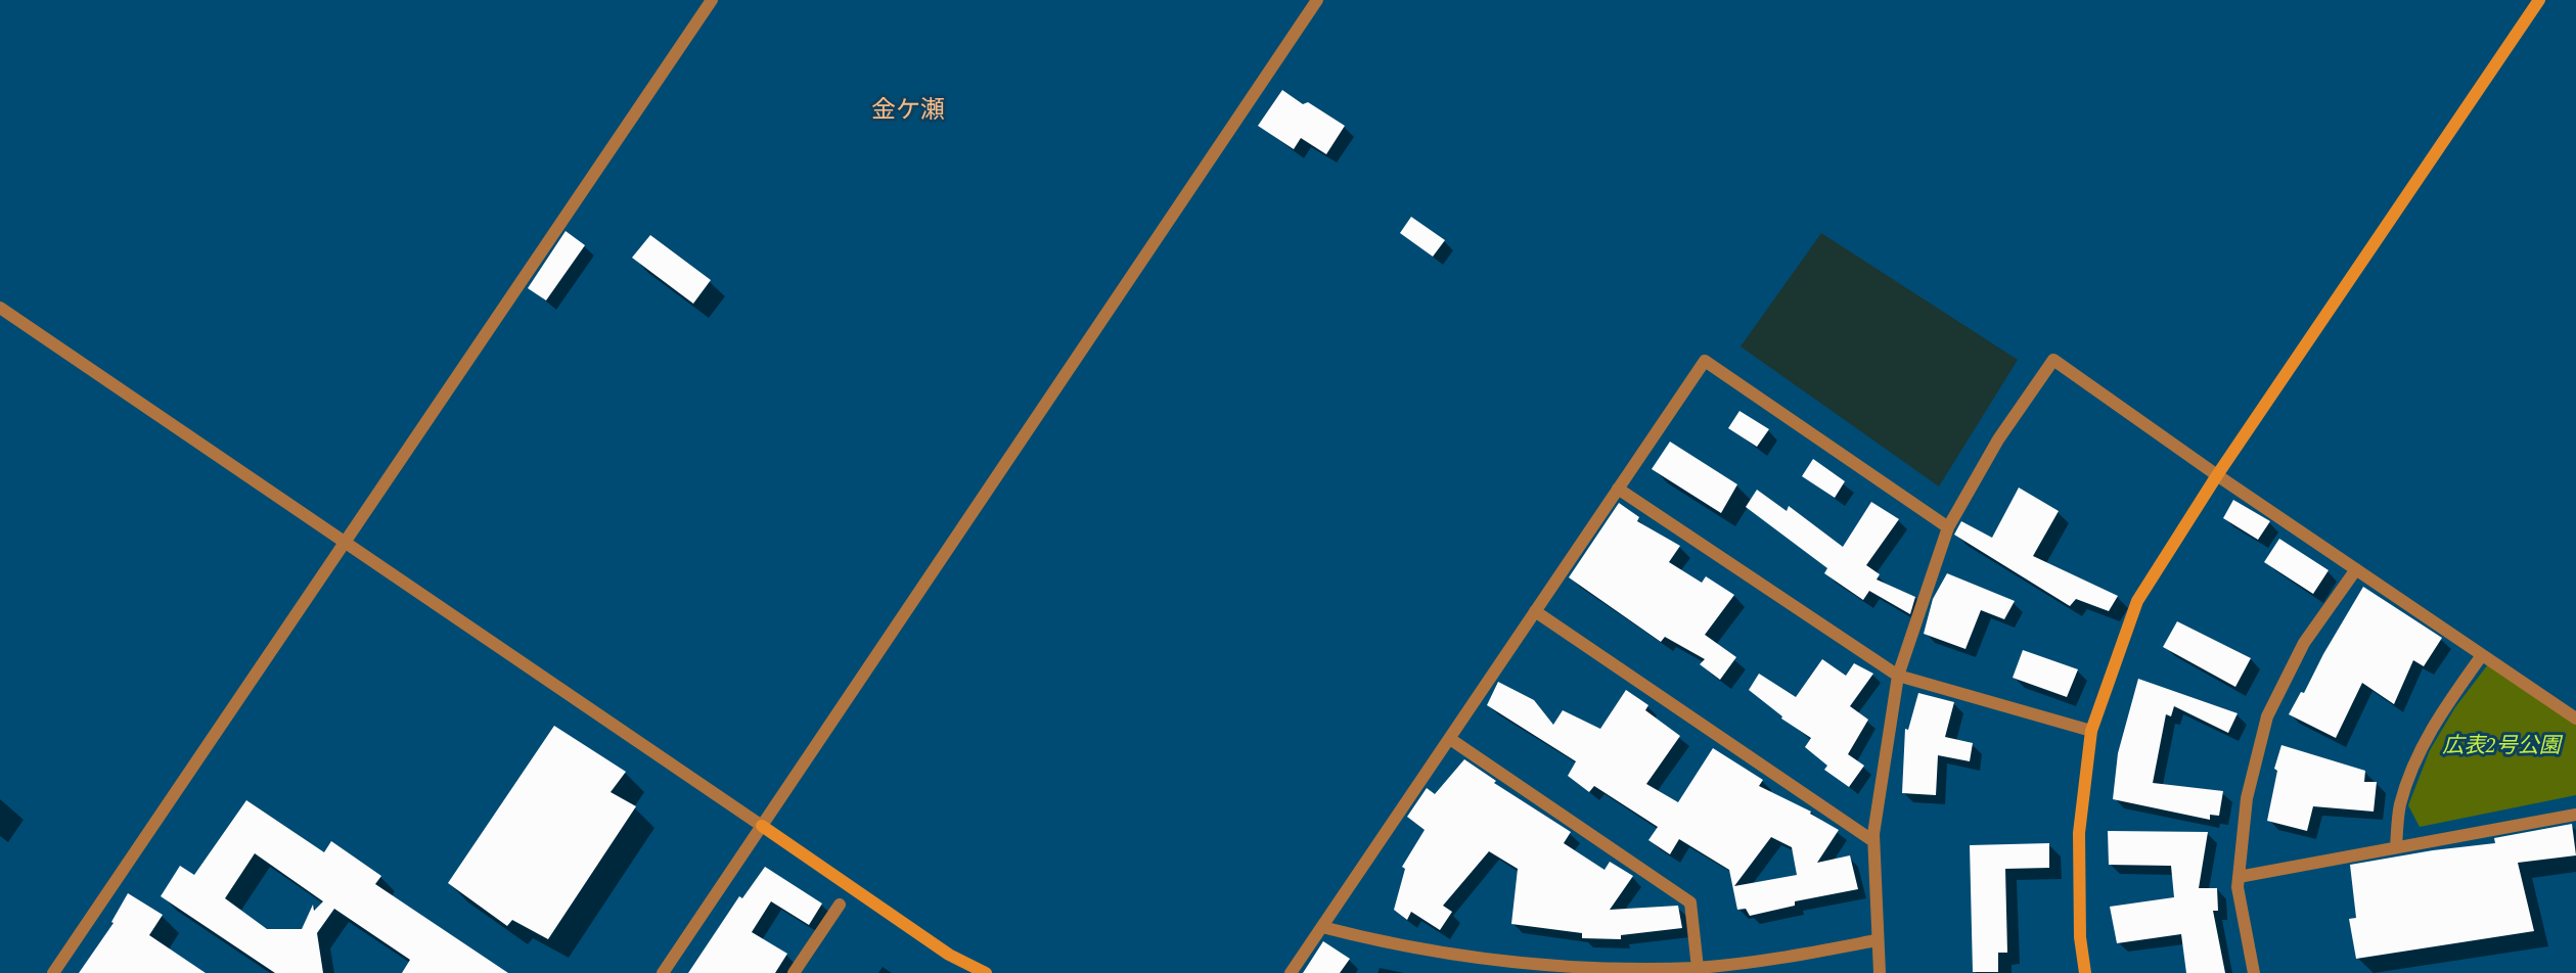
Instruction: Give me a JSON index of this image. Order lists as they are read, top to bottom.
{
  "districts": ["金ケ瀬"],
  "parks": ["広表2号公園"]
}
